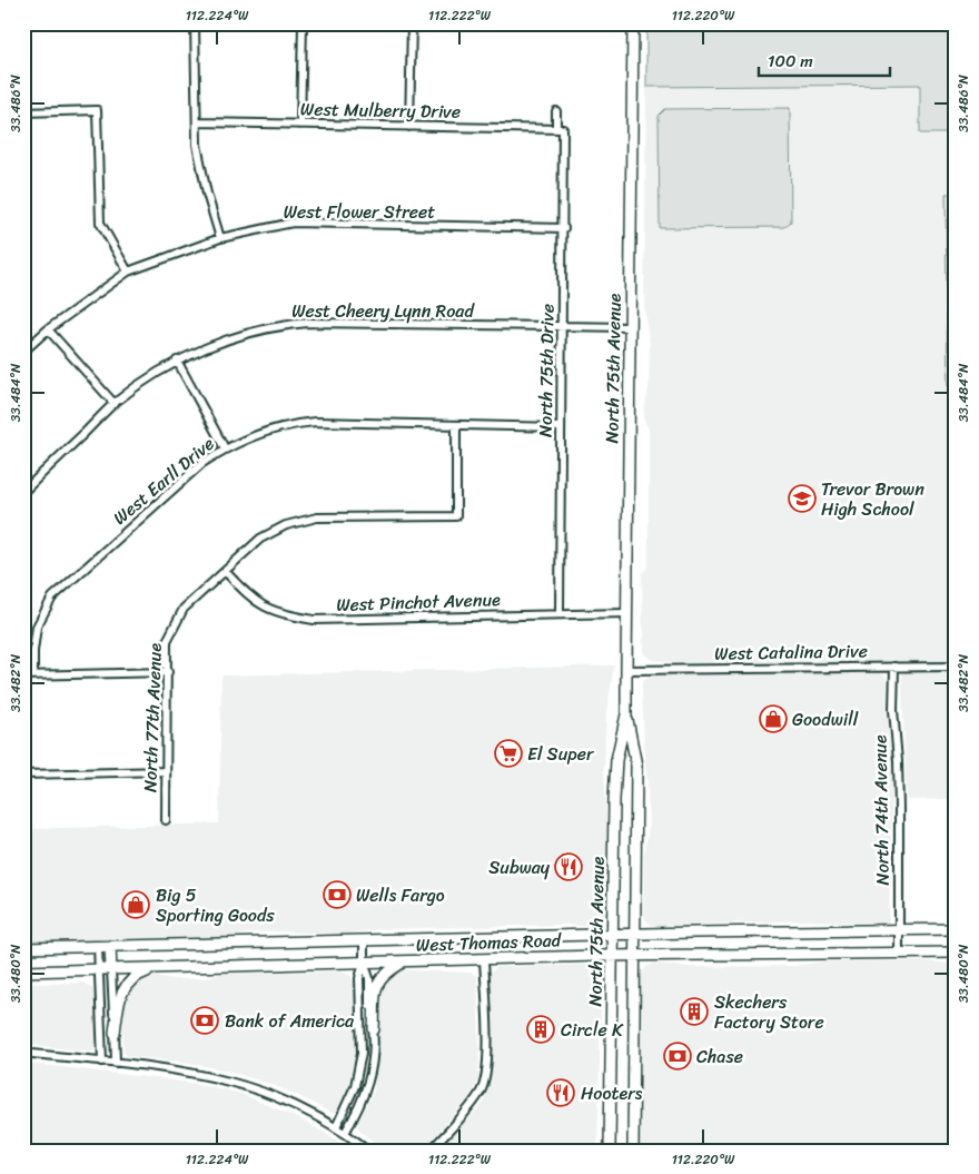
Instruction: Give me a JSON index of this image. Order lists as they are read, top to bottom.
{
  "streets": {
    "main road": ["North 75th Avenue", "West Thomas Road"],
    "street": [
      "West Mulberry Drive",
      "West Flower Street",
      "West Cheery Lynn Road",
      "North 75th Drive",
      "West Earll Drive",
      "West Pinchot Avenue",
      "West Catalina Drive",
      "North 77th Avenue",
      "North 74th Avenue"
    ]
  },
  "crossings": [
    ["West Mulberry Drive", "North 75th Drive"],
    ["West Flower Street", "North 75th Drive"],
    ["West Cheery Lynn Road", "North 75th Avenue"],
    ["West Cheery Lynn Road", "North 75th Drive"],
    ["North 75th Avenue", "West Pinchot Avenue"],
    ["North 75th Avenue", "West Catalina Drive"],
    ["North 75th Avenue", "West Thomas Road"],
    ["North 75th Drive", "West Earll Drive"],
    ["North 75th Drive", "West Pinchot Avenue"],
    ["West Earll Drive", "North 77th Avenue"],
    ["West Pinchot Avenue", "North 77th Avenue"],
    ["West Catalina Drive", "North 74th Avenue"],
    ["North 74th Avenue", "West Thomas Road"]
  ],
  "places": {
    "school or university": ["Trevor Brown High School"],
    "shop": ["Goodwill", "Big 5 Sporting Goods"],
    "supermarket": ["El Super"],
    "restaurant": ["Subway", "Hooters"],
    "bank": ["Wells Fargo", "Bank of America", "Chase"],
    "building": ["Skechers Factory Store", "Circle K"]
  },
  "scale_bar": "100 m",
  "coordinates": [
    "112.224°W",
    "112.222°W",
    "112.220°W",
    "33.486°N",
    "33.484°N",
    "33.482°N",
    "33.480°N"
  ]
}
